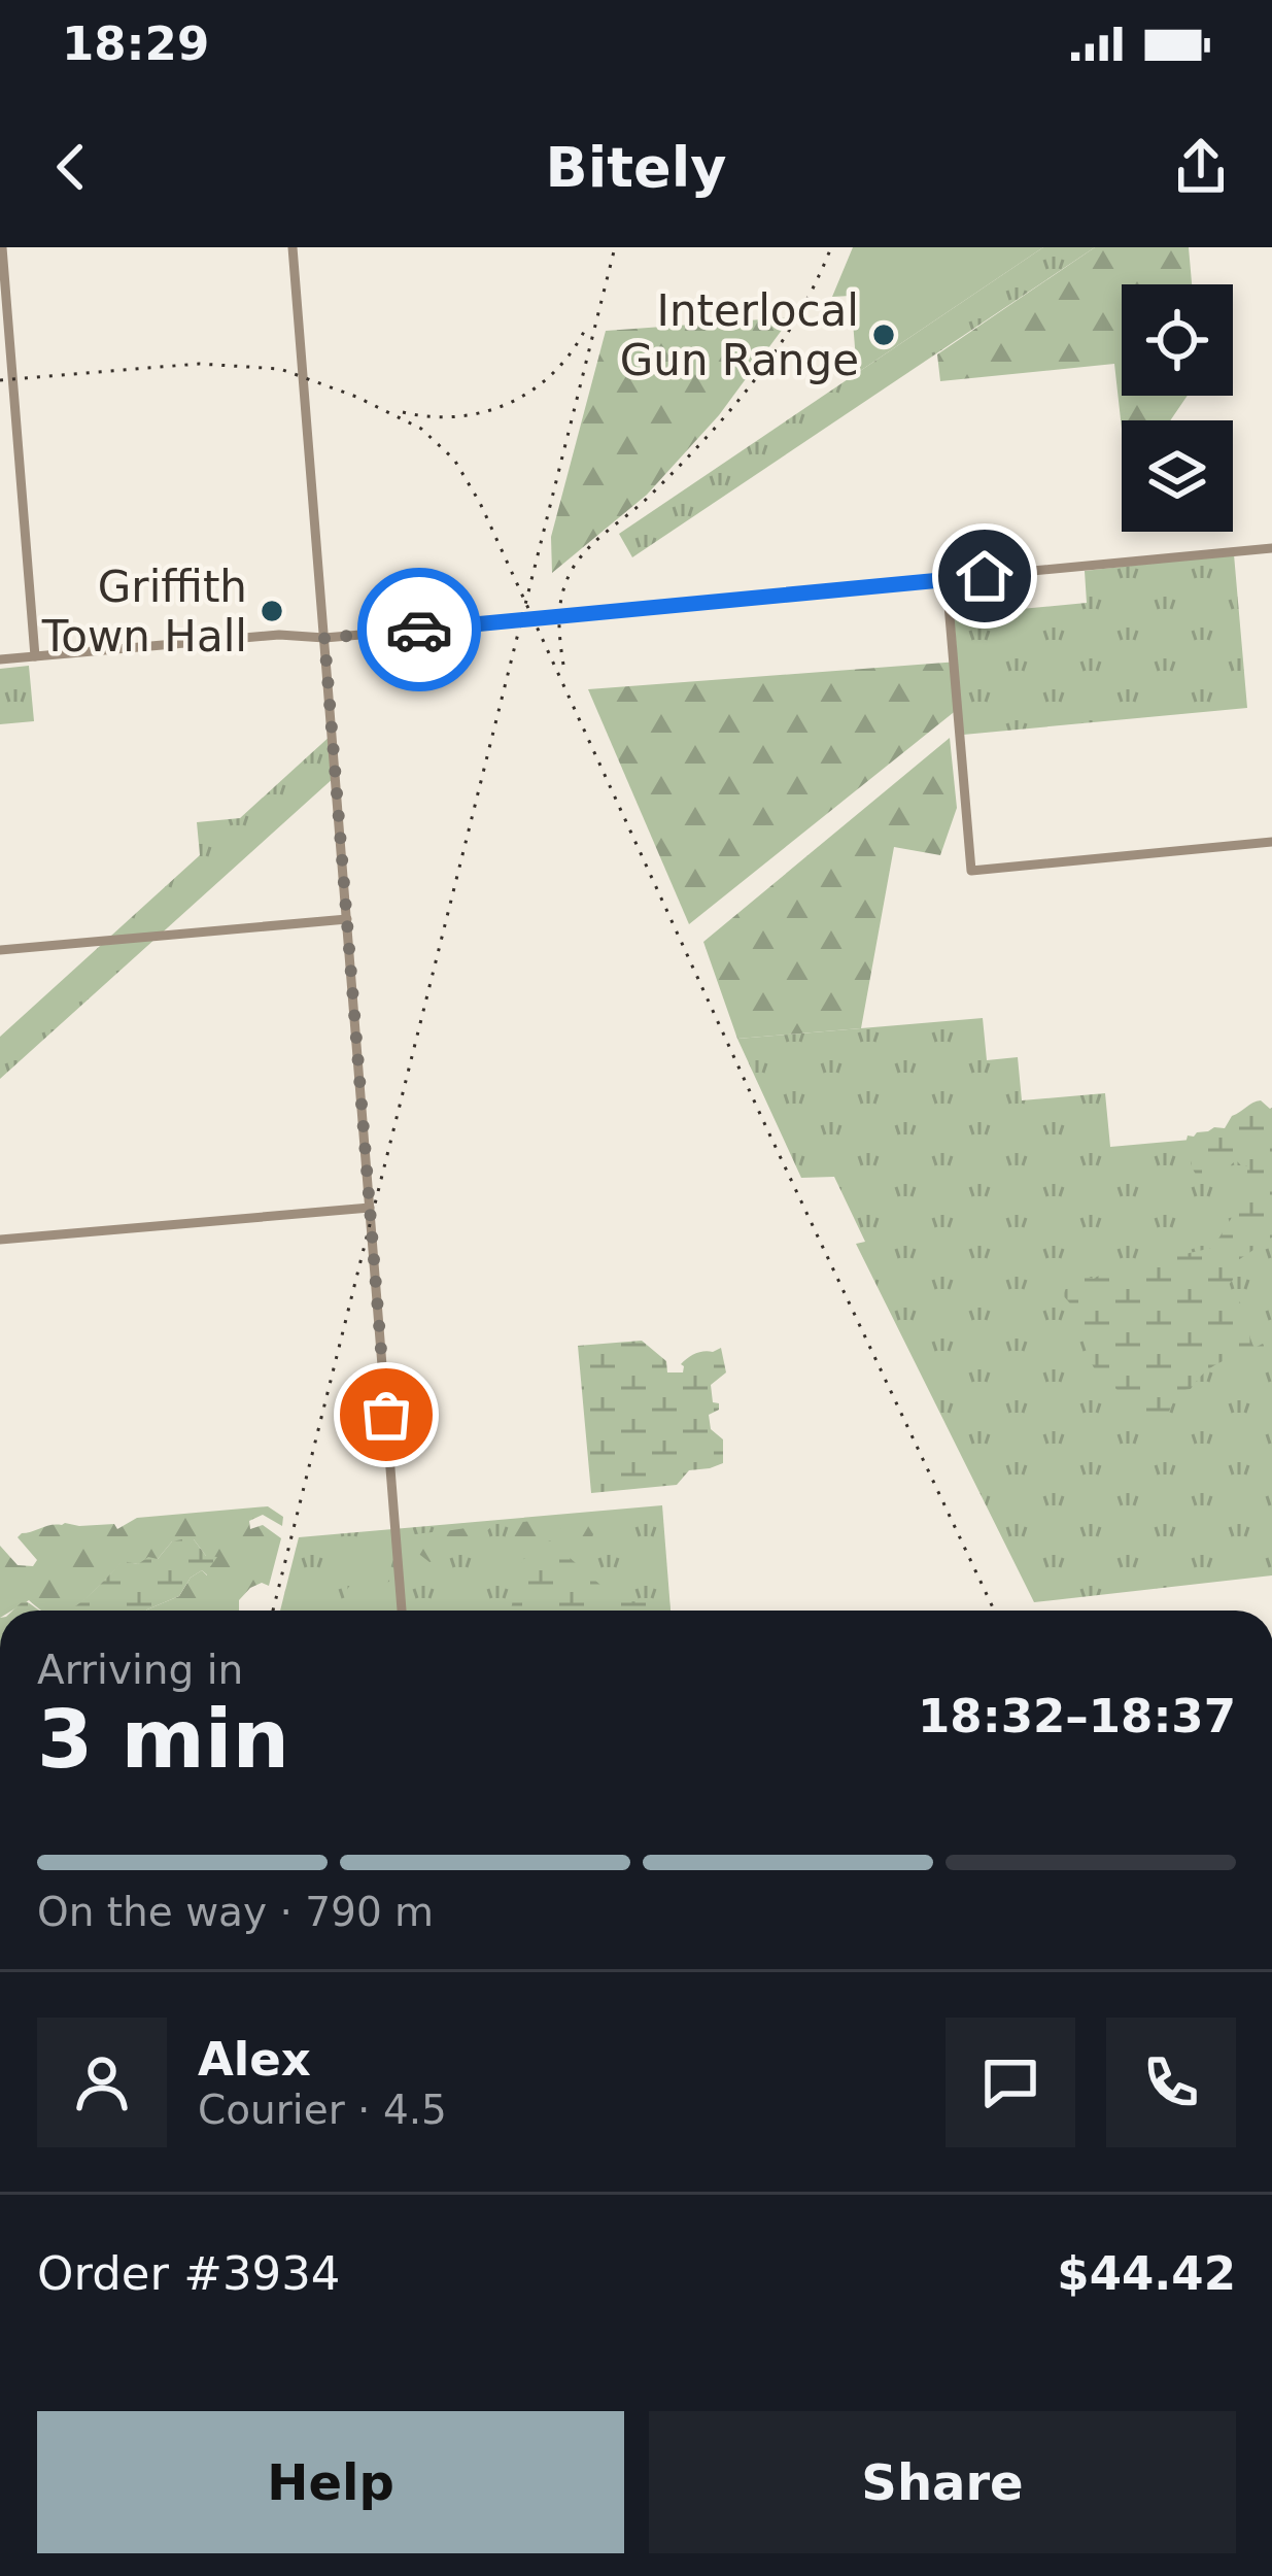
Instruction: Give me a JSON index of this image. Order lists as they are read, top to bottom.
{
  "places": ["Interlocal Gun Range", "Griffith Town Hall"],
  "page": {
    "status": "18:29",
    "header": "Bitely",
    "heading": ["3 min", "Arriving in", "18:32–18:37"],
    "panel": [
      "Alex",
      "Courier · 4.5",
      "Order #3934",
      "$44.42"
    ],
    "bar": "On the way · 790 m",
    "buttons": ["Help", "Share"]
  }
}
